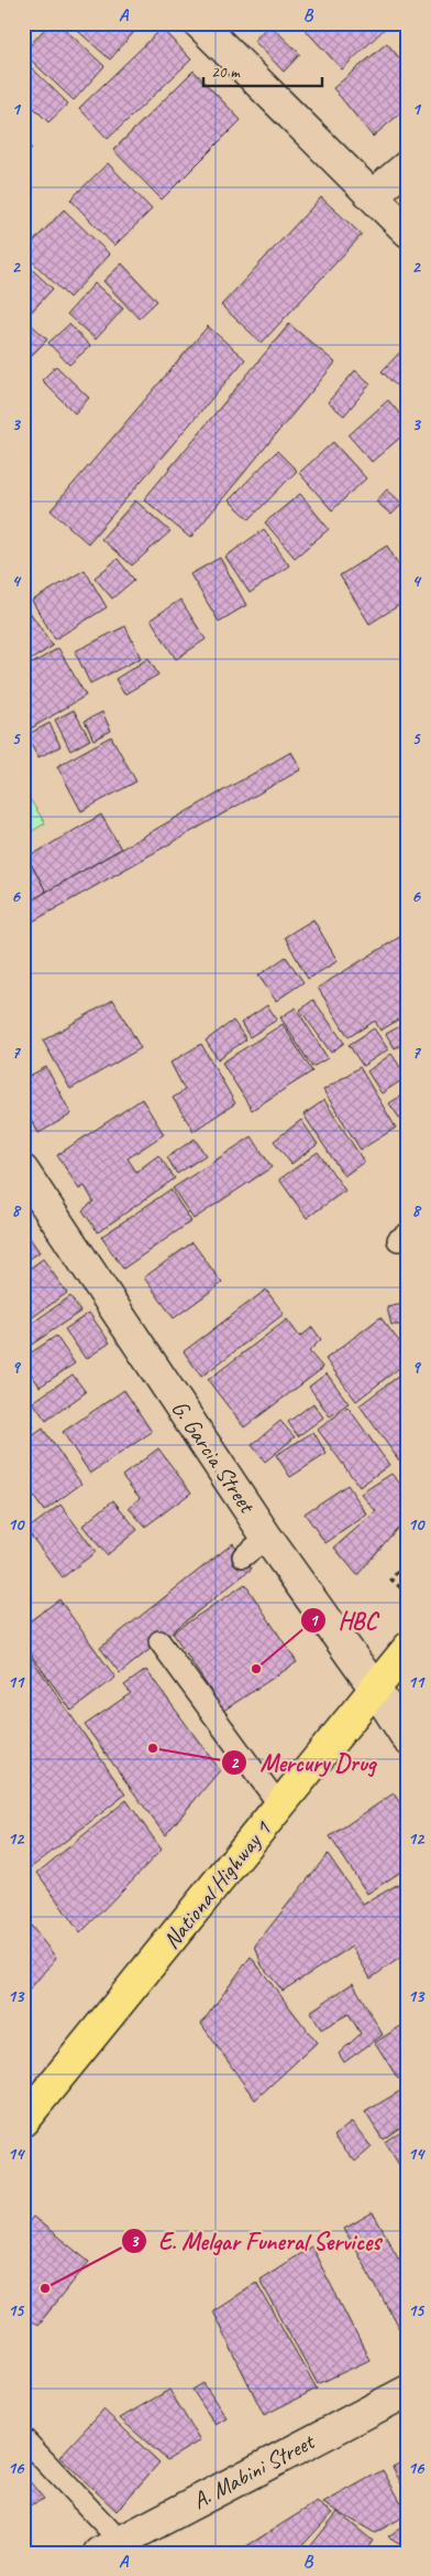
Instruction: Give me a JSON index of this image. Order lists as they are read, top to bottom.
{
  "streets": {
    "highway": ["National Highway 1"],
    "street": ["G. Garcia Street", "A. Mabini Street"]
  },
  "crossings": [
    ["G. Garcia Street", "National Highway 1"]
  ],
  "places": ["HBC", "Mercury Drug", "E. Melgar Funeral Services"],
  "scale_bar": "20 m",
  "grid": {
    "columns": ["A", "B"],
    "rows": [
      "1",
      "2",
      "3",
      "4",
      "5",
      "6",
      "7",
      "8",
      "9",
      "10",
      "11",
      "12",
      "13",
      "14",
      "15",
      "16"
    ]
  }
}
